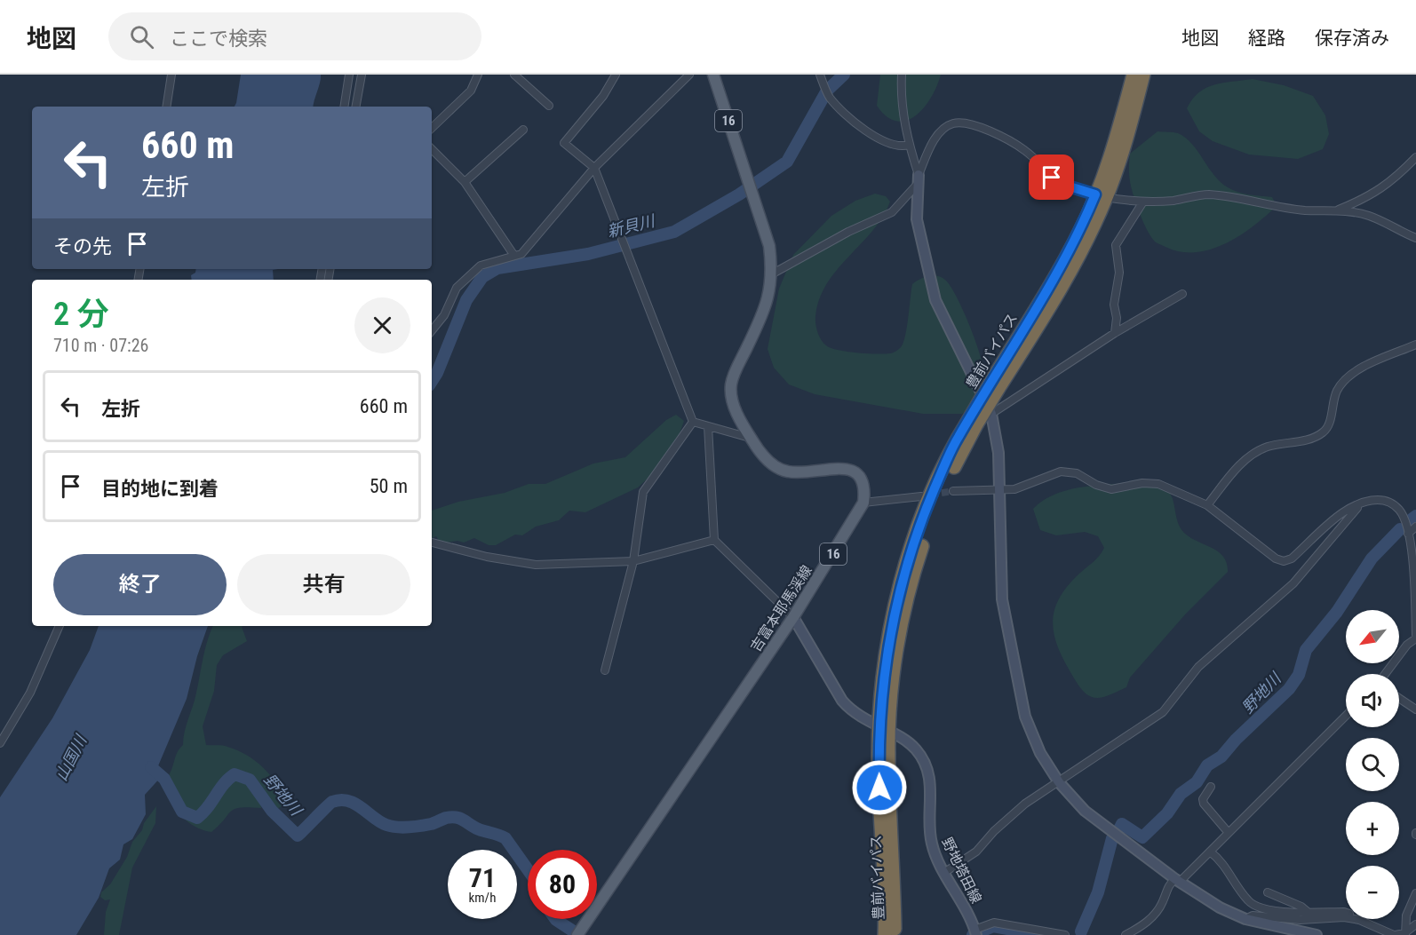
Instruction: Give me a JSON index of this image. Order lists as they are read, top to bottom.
{
  "streets": {
    "highway": ["豊前バイパス"],
    "main road": ["16", "吉富本耶馬渓線"],
    "street": ["野地塔田線"]
  },
  "crossings": [
    ["16", "吉富本耶馬渓線"],
    ["豊前バイパス", "野地塔田線"],
    ["吉富本耶馬渓線", "野地塔田線"]
  ],
  "water": ["新貝川", "野地川", "山国川"],
  "north": "bottom left",
  "page": {
    "header": "地図",
    "search": "ここで検索",
    "nav": ["地図", "経路", "保存済み"],
    "turn": ["660 m", "左折"],
    "then": "その先",
    "heading": ["2 分", "710 m · 07:26"],
    "list": [
      {
        "name": "左折",
        "value": "660 m"
      },
      {
        "name": "目的地に到着",
        "value": "50 m"
      }
    ],
    "buttons": ["終了", "共有"],
    "map_buttons": ["+", "−"],
    "speed": "71 km/h",
    "limit": "80"
  }
}
